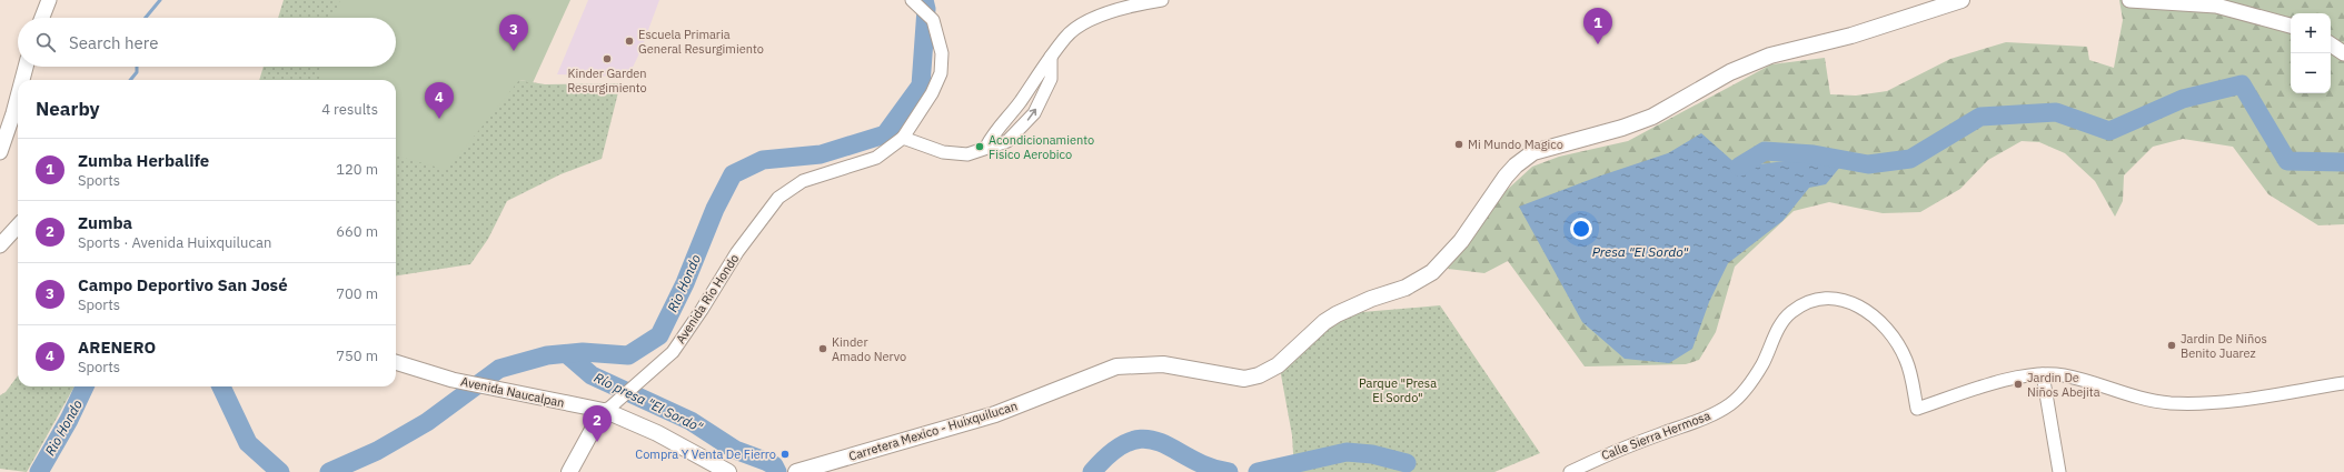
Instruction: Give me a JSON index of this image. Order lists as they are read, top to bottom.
{
  "streets": {
    "main road": ["Avenida Naucalpan", "Carretera Mexico - Huixquilucan"],
    "street": ["Avenida Río Hondo", "Calle Sierra Hermosa"]
  },
  "crossings": [
    ["Avenida Río Hondo", "Avenida Naucalpan"]
  ],
  "water": ["Presa \"El Sordo\"", "Rio Hondo", "Río presa \"El Sordo\""],
  "parks": ["Parque \"Presa El Sordo\""],
  "places": [
    "Escuela Primaria General Resurgimiento",
    "Kinder Garden Resurgimiento",
    "Mi Mundo Magico",
    "Acondicionamiento Fisico Aerobico",
    "Jardin De Niños Benito Juarez",
    "Kinder Amado Nervo",
    "Jardin De Niños Abejita",
    "Compra Y Venta De Fierro"
  ],
  "page": {
    "pins": [
      "1",
      "3",
      "4",
      "2"
    ],
    "map_buttons": ["+", "−"],
    "search": "Search here",
    "heading": ["Nearby", "4 results"],
    "list": [
      {
        "mark": "1",
        "name": "Zumba Herbalife",
        "note": "Sports",
        "value": "120 m"
      },
      {
        "mark": "2",
        "name": "Zumba",
        "note": "Sports · Avenida Huixquilucan",
        "value": "660 m"
      },
      {
        "mark": "3",
        "name": "Campo Deportivo San José",
        "note": "Sports",
        "value": "700 m"
      },
      {
        "mark": "4",
        "name": "ARENERO",
        "note": "Sports",
        "value": "750 m"
      }
    ]
  }
}
